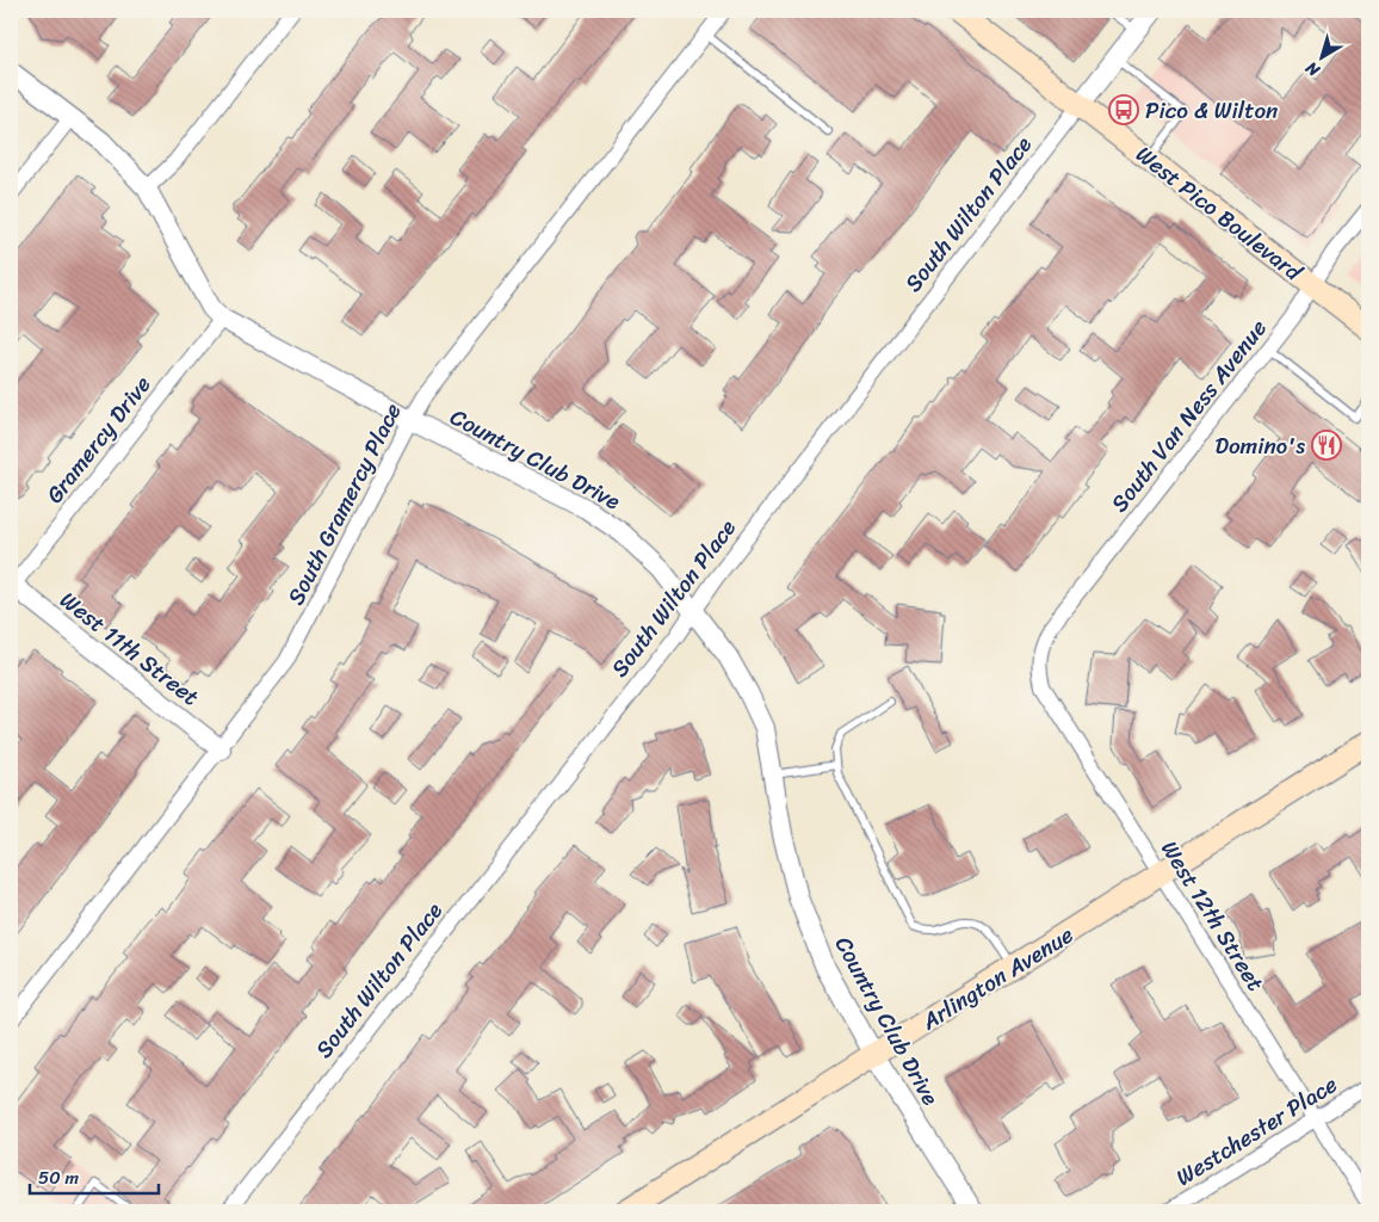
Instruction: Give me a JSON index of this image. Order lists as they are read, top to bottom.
{
  "streets": {
    "main road": ["West Pico Boulevard", "Arlington Avenue"],
    "street": [
      "South Wilton Place",
      "South Van Ness Avenue",
      "Gramercy Drive",
      "Country Club Drive",
      "South Gramercy Place",
      "West 11th Street",
      "West 12th Street",
      "Westchester Place"
    ]
  },
  "crossings": [
    ["West Pico Boulevard", "South Wilton Place"],
    ["West Pico Boulevard", "South Van Ness Avenue"],
    ["South Wilton Place", "Country Club Drive"],
    ["South Van Ness Avenue", "West 12th Street"],
    ["Gramercy Drive", "Country Club Drive"],
    ["Gramercy Drive", "West 11th Street"],
    ["Country Club Drive", "South Gramercy Place"],
    ["Country Club Drive", "Arlington Avenue"],
    ["South Gramercy Place", "West 11th Street"],
    ["West 12th Street", "Arlington Avenue"],
    ["West 12th Street", "Westchester Place"]
  ],
  "places": {
    "bus stop": ["Pico & Wilton"],
    "restaurant": ["Domino's"]
  },
  "scale_bar": "50 m",
  "north": "bottom left"
}
